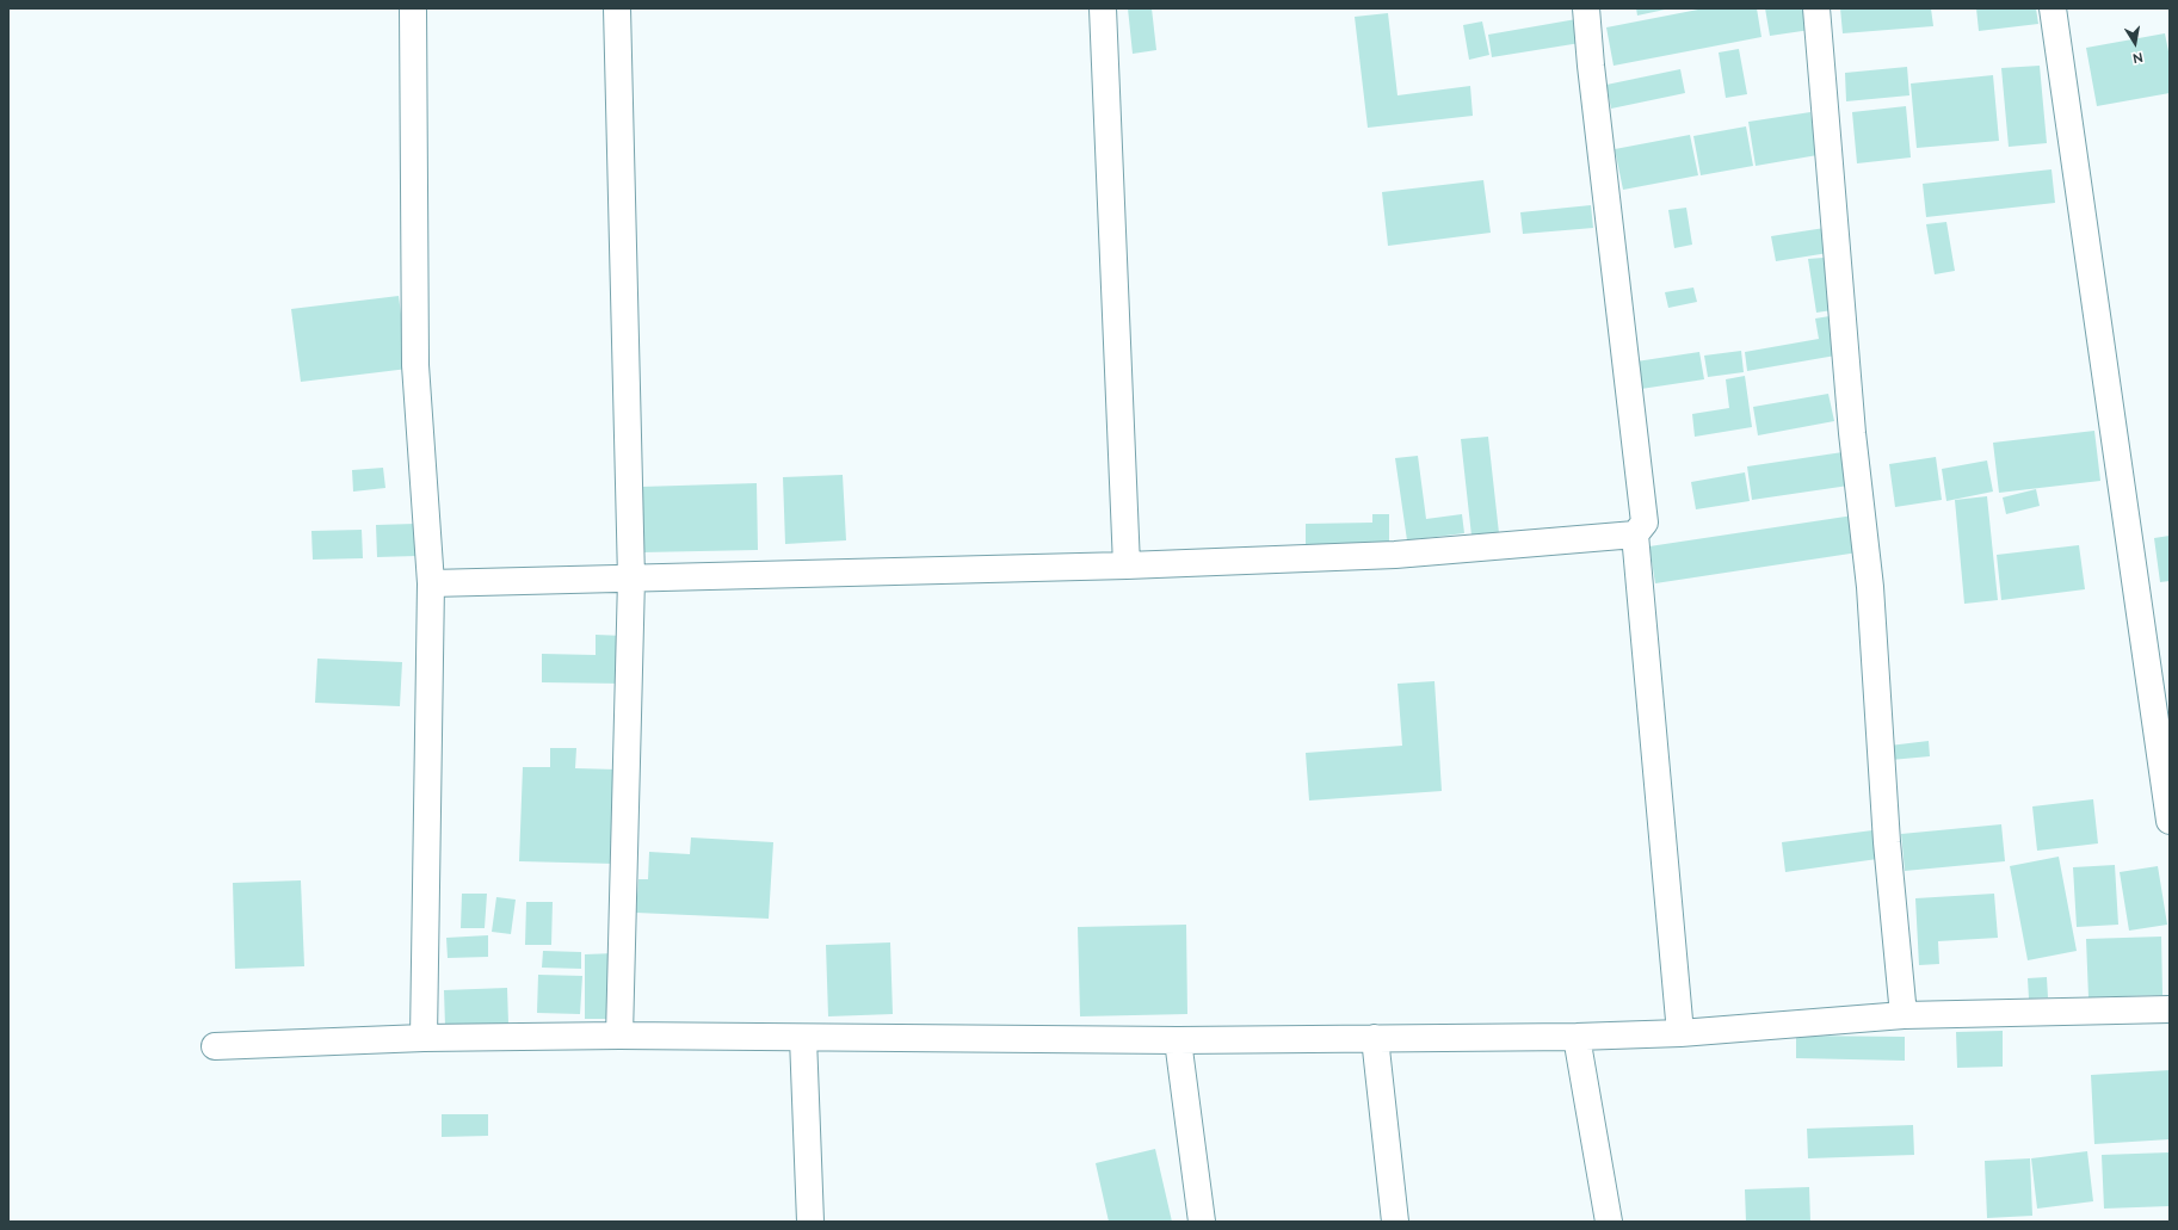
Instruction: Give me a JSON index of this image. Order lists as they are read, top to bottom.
{
  "north": "bottom"
}
